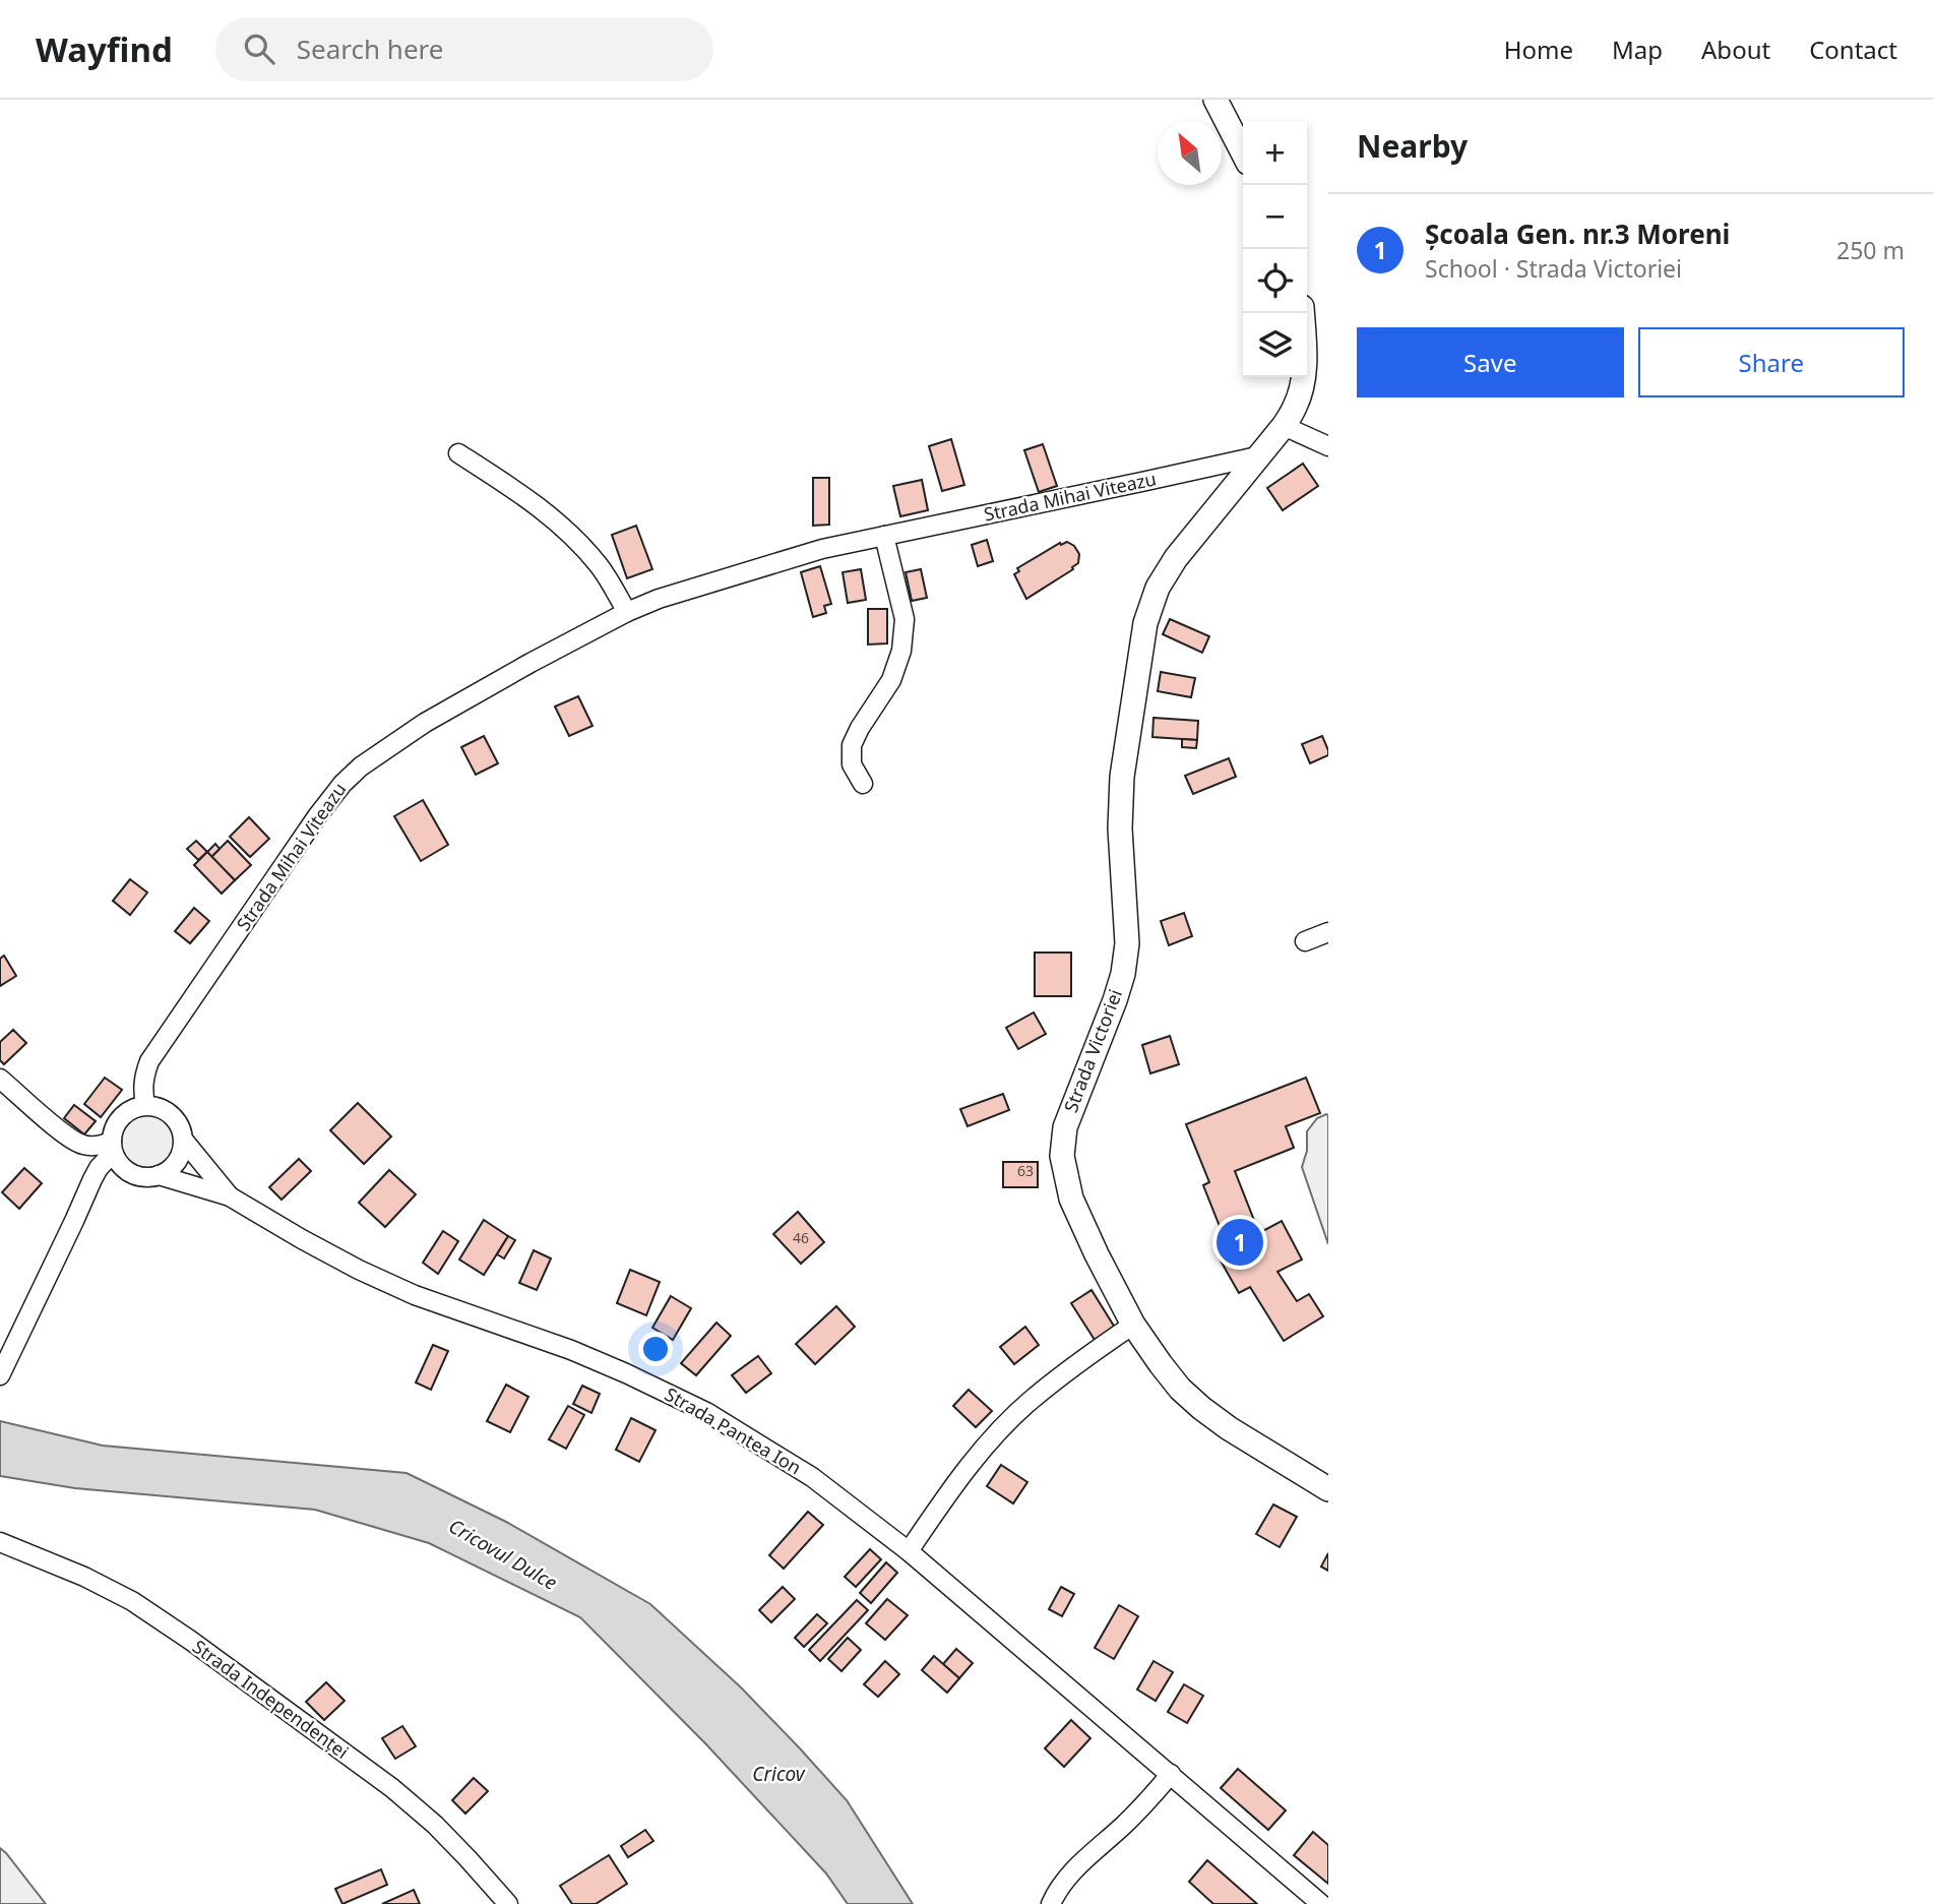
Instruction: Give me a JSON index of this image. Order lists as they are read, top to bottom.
{
  "streets": {
    "main road": ["Strada Victoriei"],
    "street": ["Strada Mihai Viteazu", "Strada Pantea Ion", "Strada Independenței"]
  },
  "crossings": [
    ["Strada Mihai Viteazu", "Strada Victoriei"],
    ["Strada Mihai Viteazu", "Strada Pantea Ion"]
  ],
  "water": ["Cricovul Dulce", "Cricov"],
  "house_numbers": ["63", "46"],
  "north": "top left",
  "page": {
    "header": "Wayfind",
    "search": "Search here",
    "nav": [
      "Home",
      "Map",
      "About",
      "Contact"
    ],
    "heading": "Nearby",
    "map_buttons": ["+", "−"],
    "list": [
      {
        "mark": "1",
        "name": "Școala Gen. nr.3 Moreni",
        "note": "School · Strada Victoriei",
        "value": "250 m"
      }
    ],
    "buttons": ["Save", "Share"],
    "pins": "1"
  }
}
